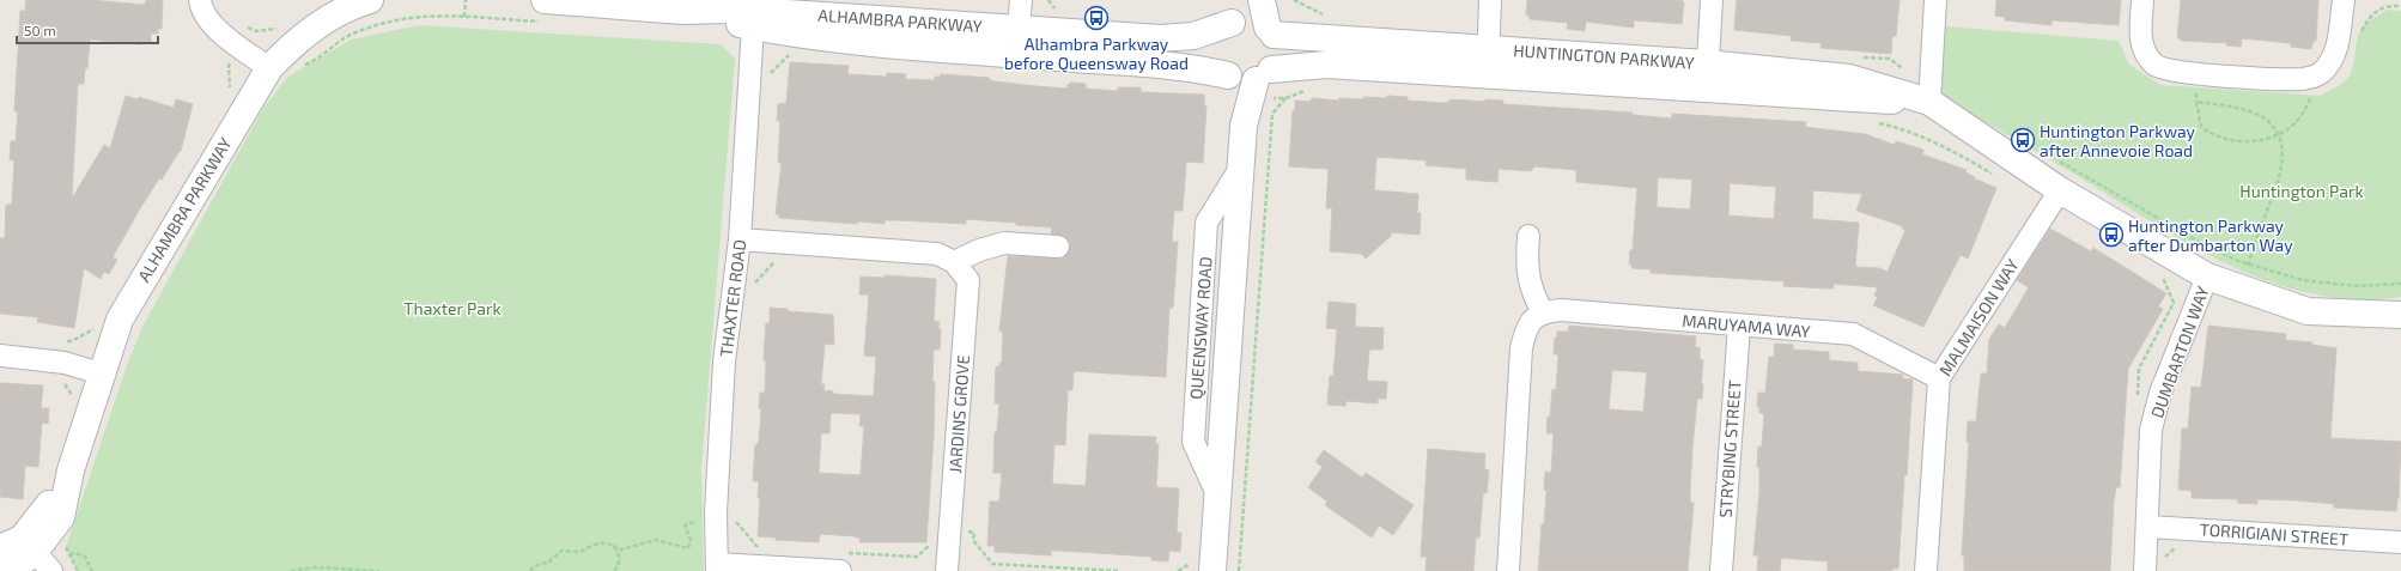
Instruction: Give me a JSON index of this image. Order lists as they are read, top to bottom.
{
  "streets": {
    "street": [
      "ALHAMBRA PARKWAY",
      "HUNTINGTON PARKWAY",
      "THAXTER ROAD",
      "MALMAISON WAY",
      "MARUYAMA WAY",
      "QUEENSWAY ROAD",
      "DUMBARTON WAY",
      "JARDINS GROVE",
      "STRYBING STREET",
      "TORRIGIANI STREET"
    ]
  },
  "crossings": [
    ["ALHAMBRA PARKWAY", "HUNTINGTON PARKWAY"],
    ["ALHAMBRA PARKWAY", "THAXTER ROAD"],
    ["ALHAMBRA PARKWAY", "QUEENSWAY ROAD"],
    ["HUNTINGTON PARKWAY", "QUEENSWAY ROAD"],
    ["MALMAISON WAY", "MARUYAMA WAY"],
    ["MARUYAMA WAY", "STRYBING STREET"],
    ["DUMBARTON WAY", "TORRIGIANI STREET"]
  ],
  "parks": ["Huntington Park", "Thaxter Park"],
  "places": {
    "bus stop": ["Alhambra Parkway before Queensway Road", "Huntington Parkway after Annevoie Road", "Huntington Parkway after Dumbarton Way"]
  },
  "scale_bar": "50 m"
}
